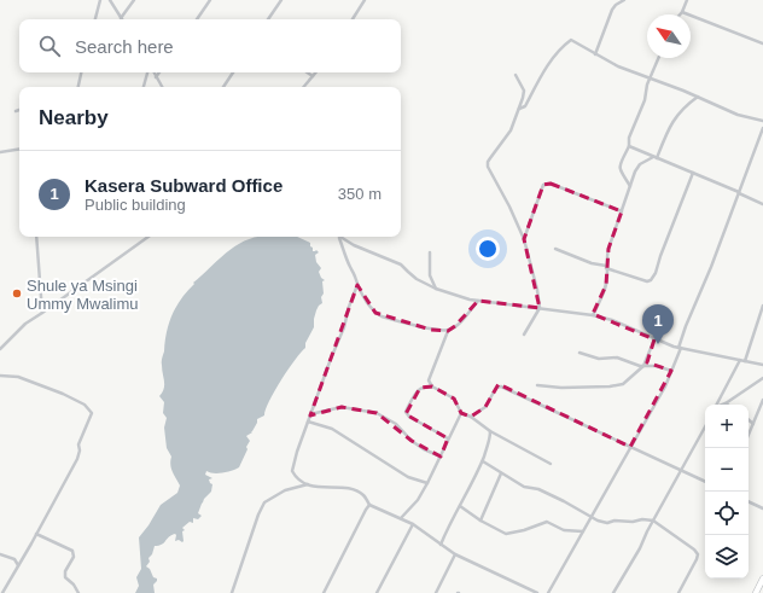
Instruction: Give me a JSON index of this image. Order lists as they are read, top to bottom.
{
  "places": ["Shule ya Msingi Ummy Mwalimu"],
  "north": "top left",
  "page": {
    "search": "Search here",
    "heading": "Nearby",
    "list": [
      {
        "mark": "1",
        "name": "Kasera Subward Office",
        "note": "Public building",
        "value": "350 m"
      }
    ],
    "pins": "1",
    "map_buttons": ["+", "−"]
  }
}
